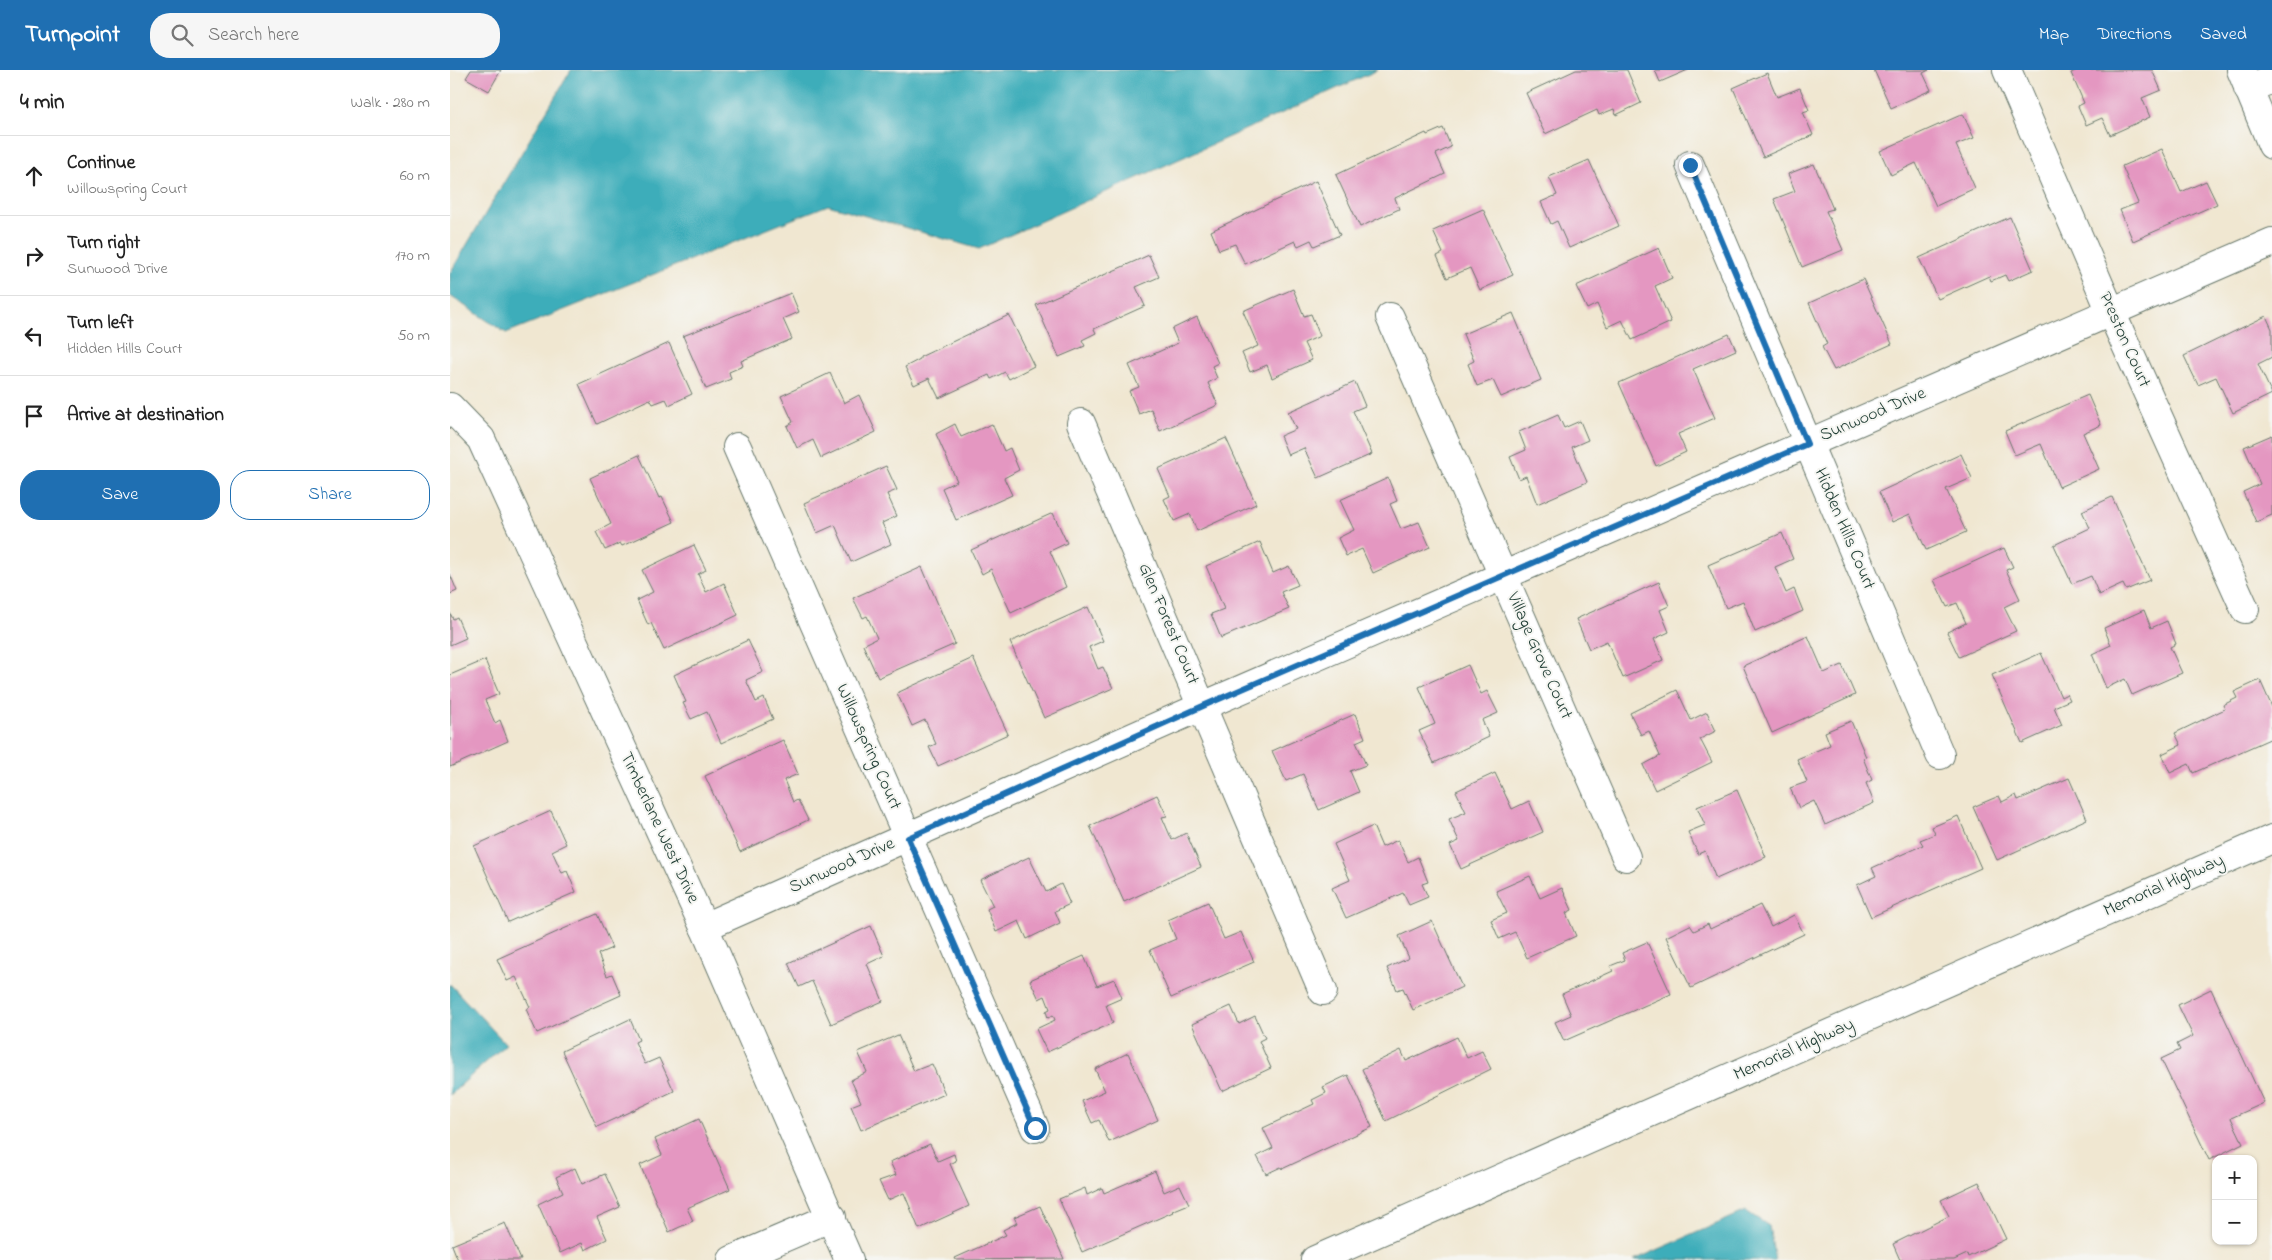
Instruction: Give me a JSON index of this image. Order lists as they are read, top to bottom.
{
  "streets": {
    "street": [
      "Preston Court",
      "Sunwood Drive",
      "Hidden Hills Court",
      "Glen Forest Court",
      "Village Grove Court",
      "Willowspring Court",
      "Timberlane West Drive",
      "Memorial Highway"
    ]
  },
  "crossings": [
    ["Preston Court", "Sunwood Drive"],
    ["Sunwood Drive", "Hidden Hills Court"],
    ["Sunwood Drive", "Glen Forest Court"],
    ["Sunwood Drive", "Village Grove Court"],
    ["Sunwood Drive", "Willowspring Court"],
    ["Sunwood Drive", "Timberlane West Drive"]
  ],
  "page": {
    "header": "Turnpoint",
    "search": "Search here",
    "nav": ["Map", "Directions", "Saved"],
    "heading": ["4 min", "Walk · 280 m"],
    "list": [
      ["Continue", "Willowspring Court", "60 m"],
      ["Turn right", "Sunwood Drive", "170 m"],
      ["Turn left", "Hidden Hills Court", "50 m"],
      "Arrive at destination"
    ],
    "buttons": ["Save", "Share"],
    "map_buttons": ["+", "−"]
  }
}
